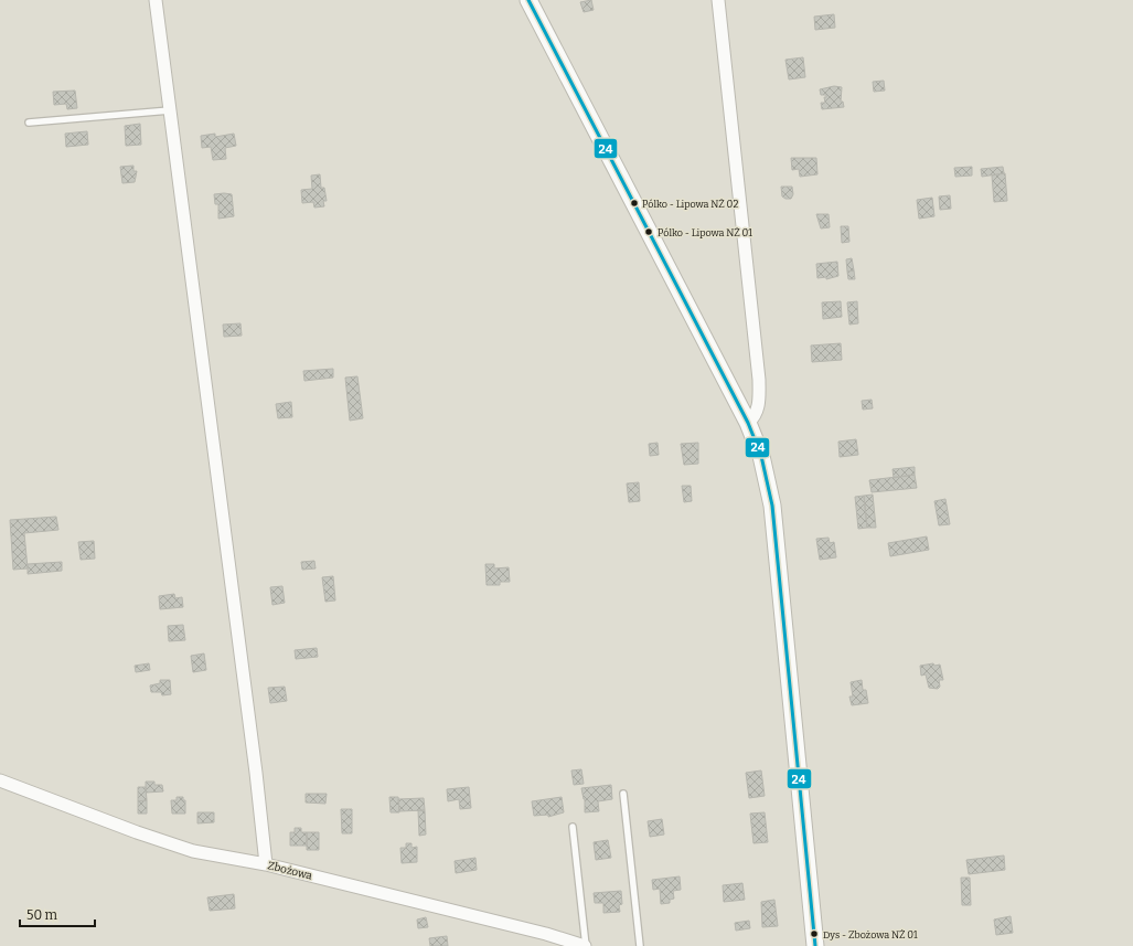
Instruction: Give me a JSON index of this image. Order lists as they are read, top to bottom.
{
  "streets": {
    "street": ["Zbożowa"]
  },
  "places": ["Pólko - Lipowa NŻ 02", "Pólko - Lipowa NŻ 01", "Dys - Zbożowa NŻ 01"],
  "lines": ["transit line 24"],
  "scale_bar": "50 m"
}
